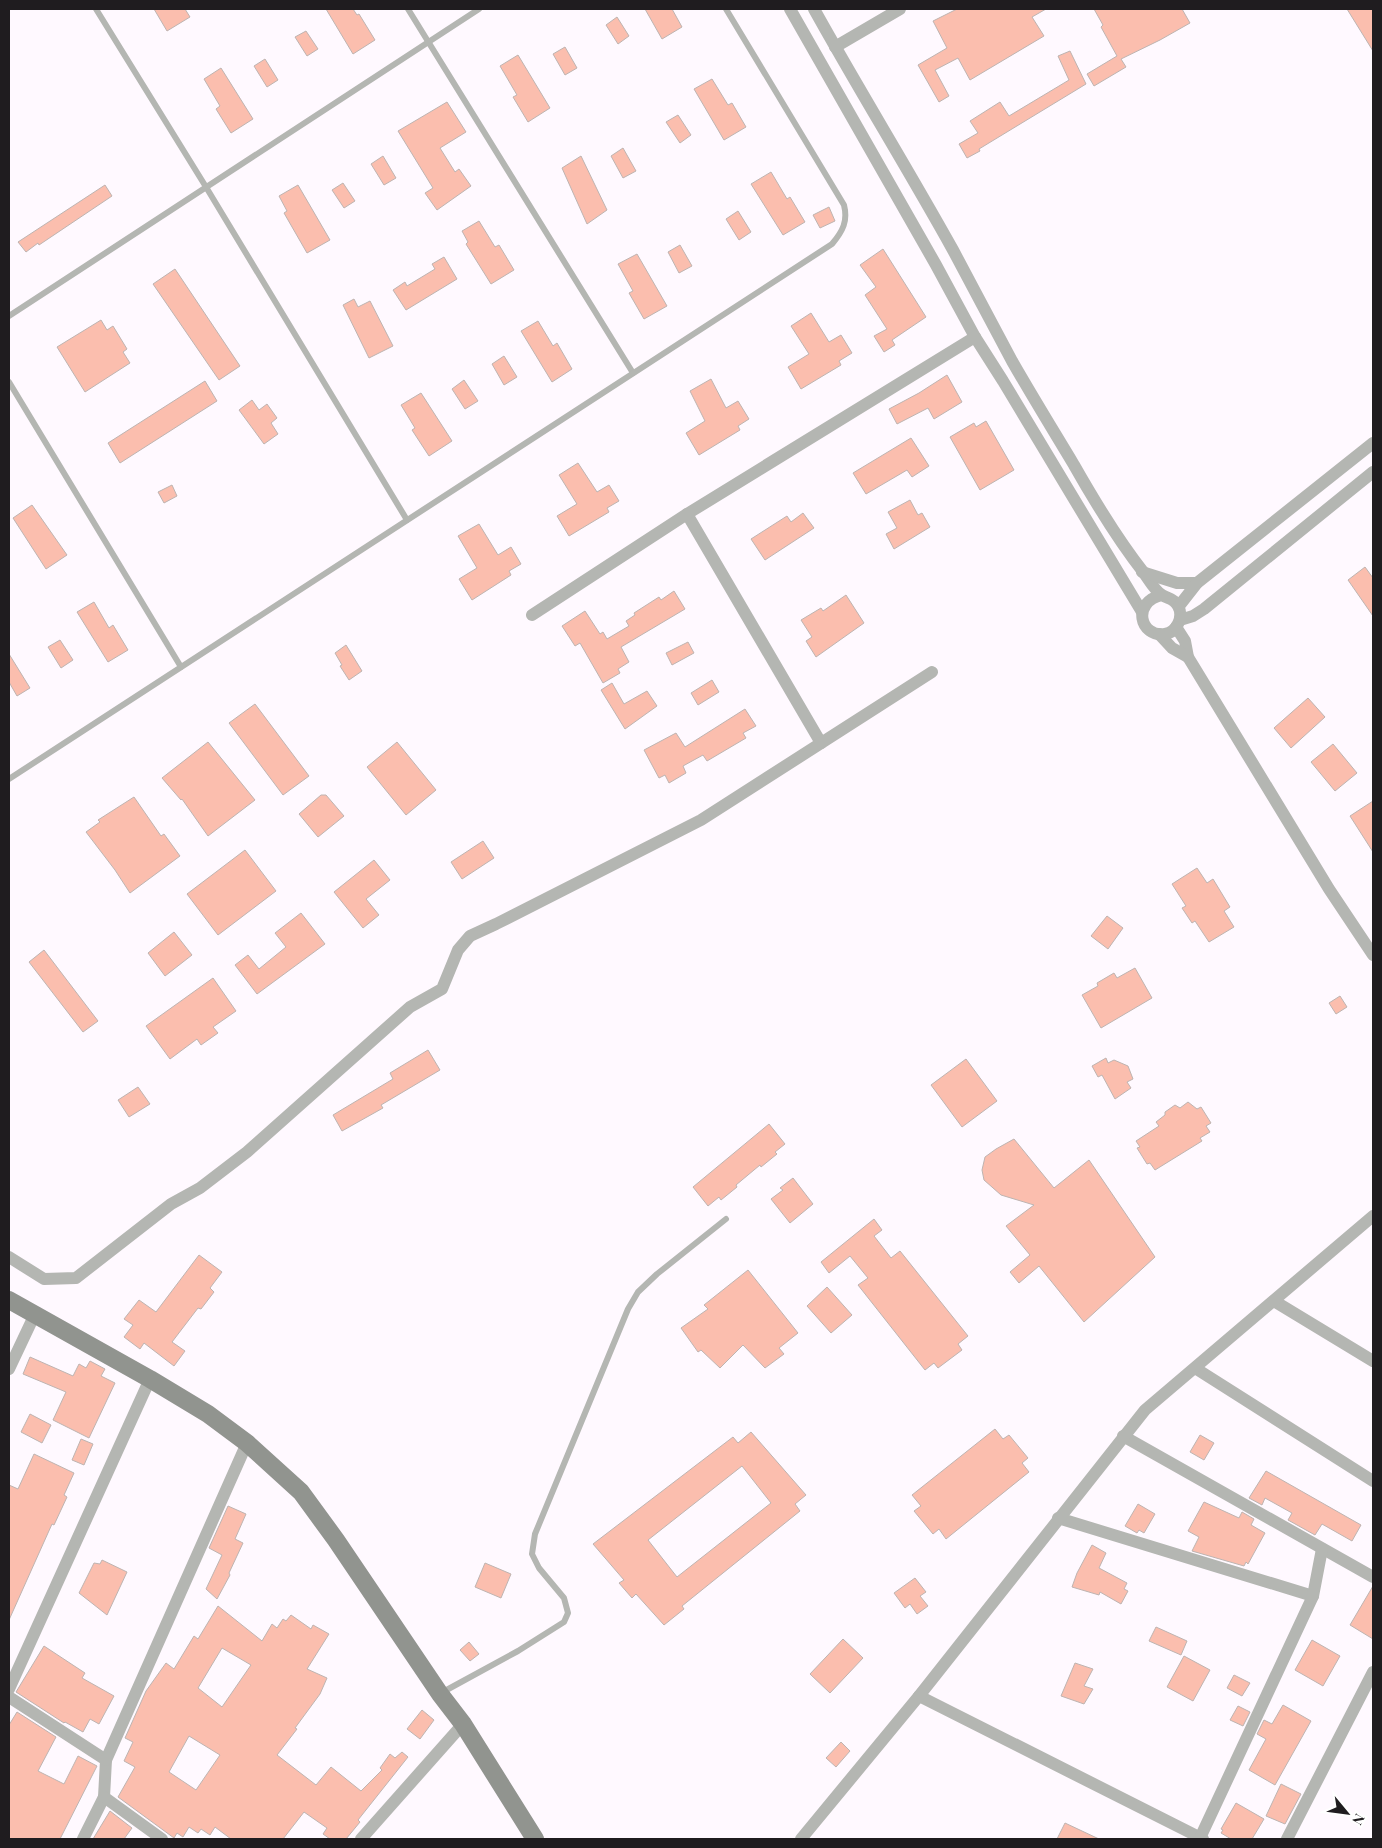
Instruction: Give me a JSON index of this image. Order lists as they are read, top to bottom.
{
  "north": "bottom right"
}
